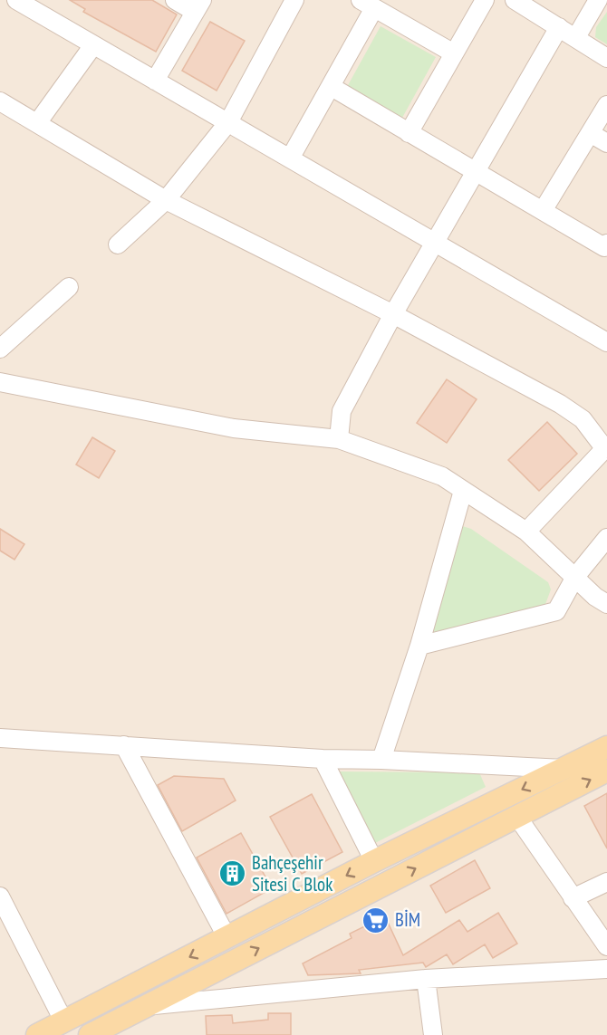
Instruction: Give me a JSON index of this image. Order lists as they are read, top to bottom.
{
  "places": {
    "building": ["Bahçeşehir Sitesi C Blok"],
    "supermarket": ["BİM"]
  }
}
